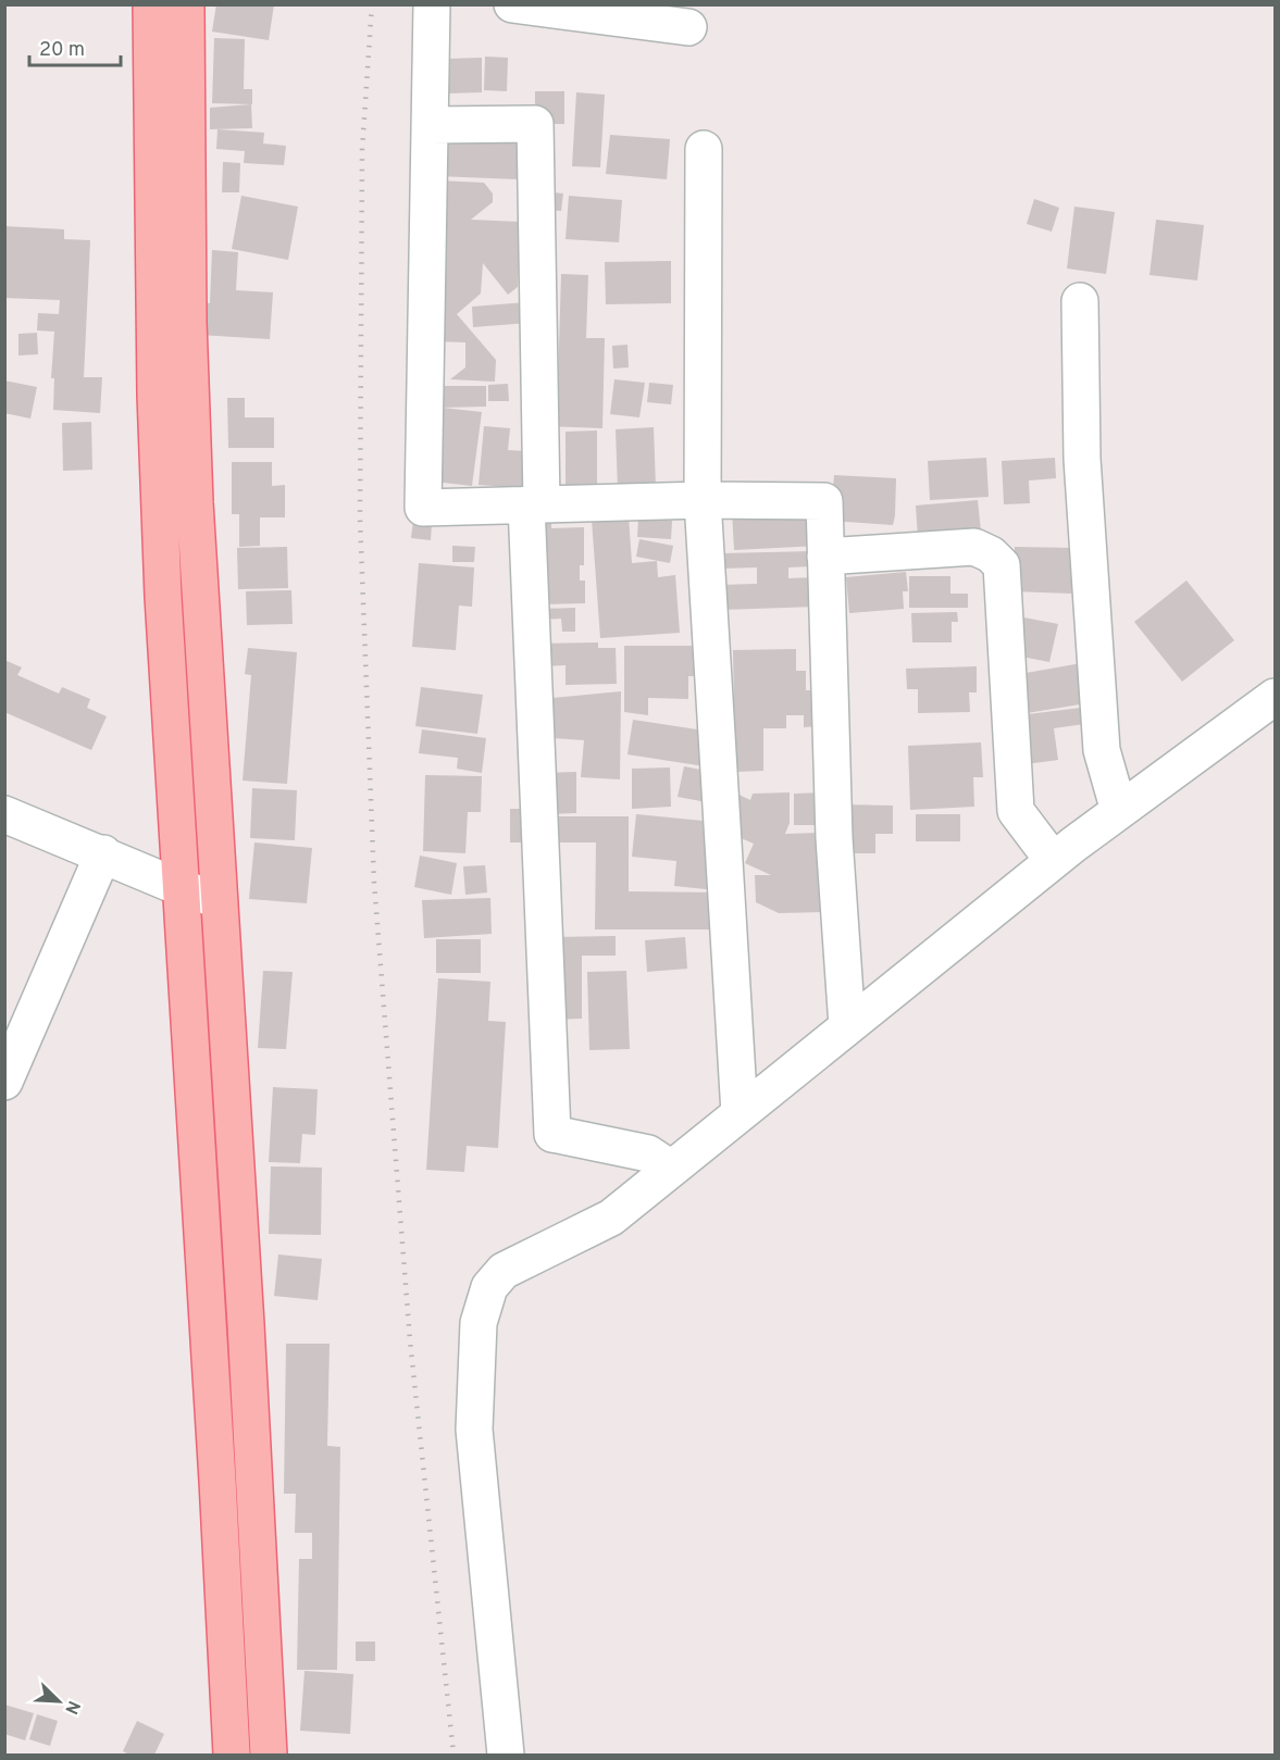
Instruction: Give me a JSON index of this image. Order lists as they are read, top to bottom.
{
  "scale_bar": "20 m",
  "north": "bottom right"
}
